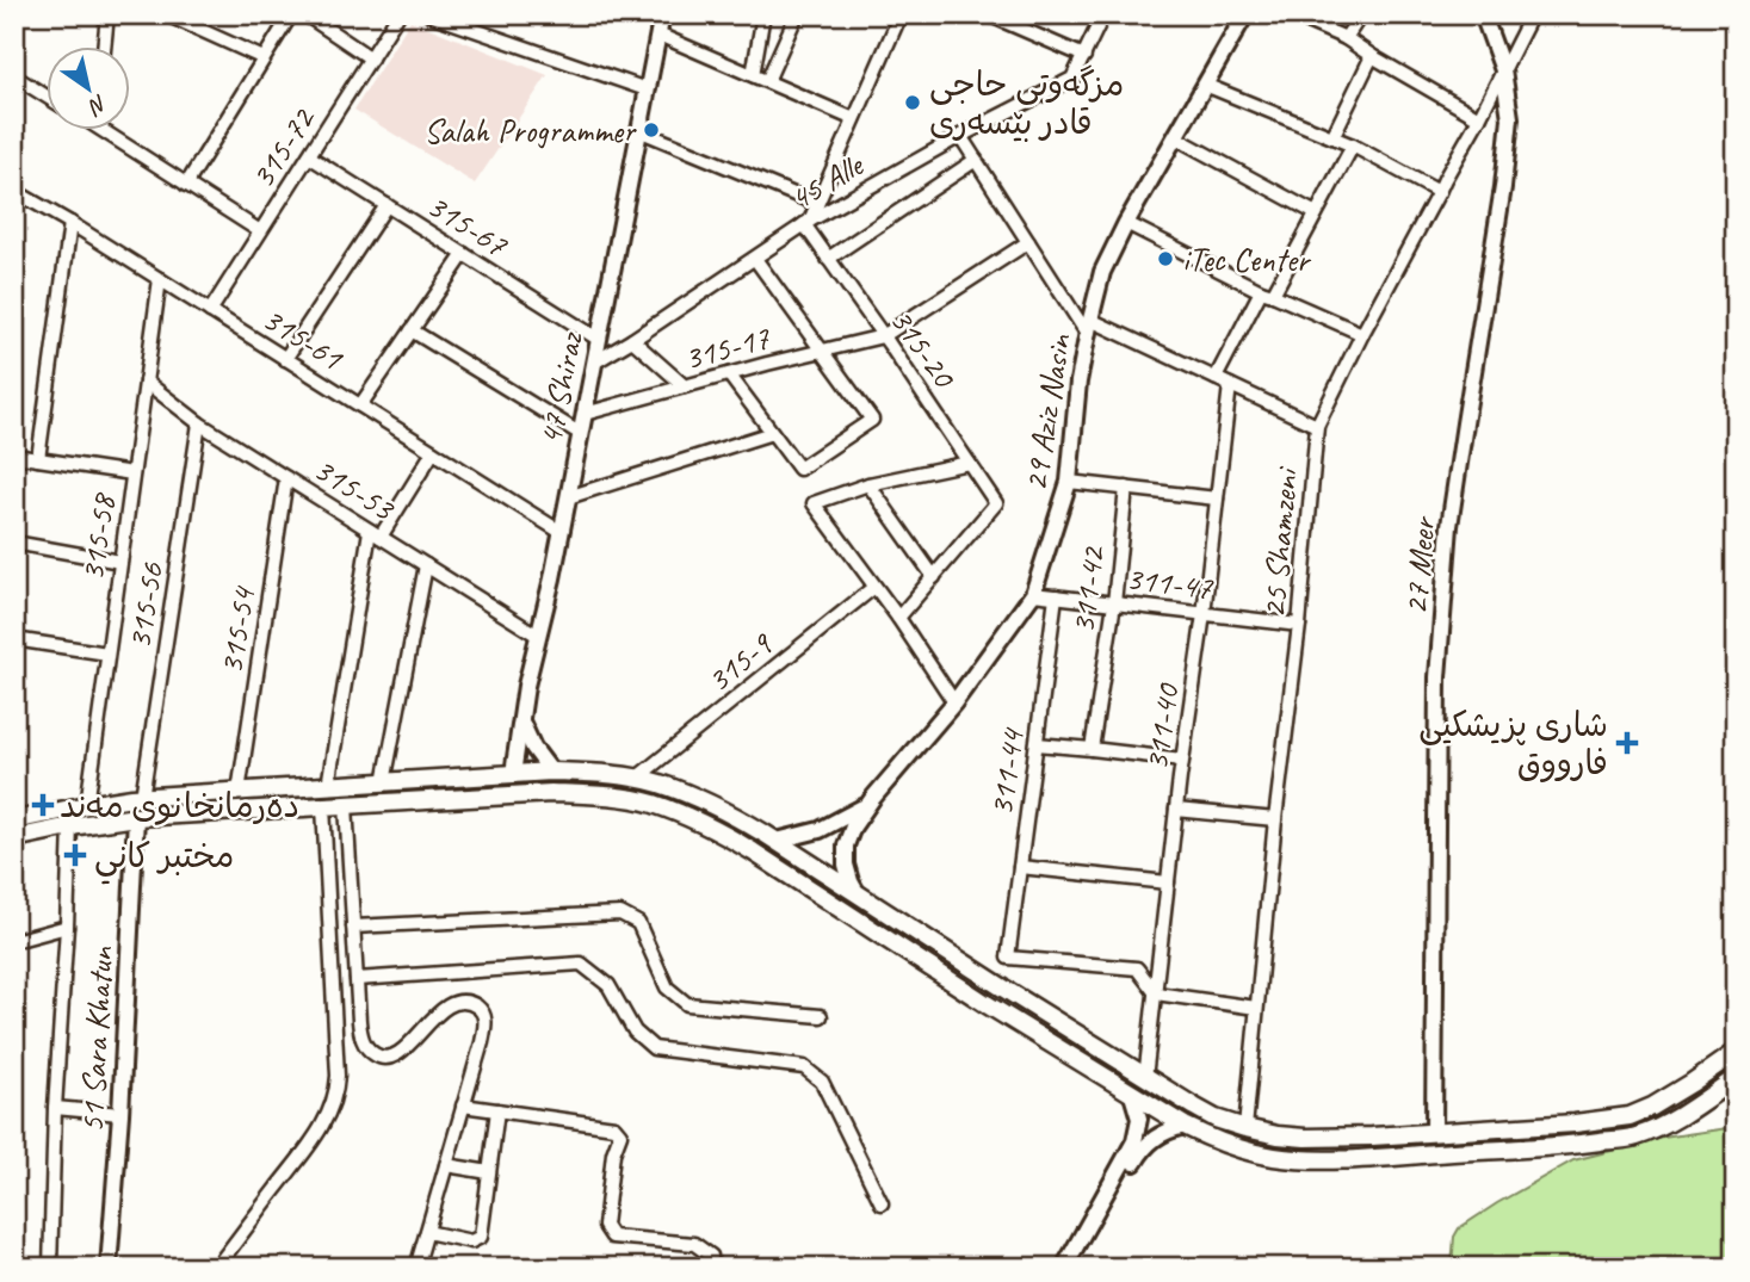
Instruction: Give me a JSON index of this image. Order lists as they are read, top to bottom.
{
  "streets": {
    "street": [
      "315-72",
      "45 Alle",
      "315-67",
      "315-61",
      "315-17",
      "315-20",
      "47 Shiraz",
      "29 Aziz Nasin",
      "315-53",
      "315-58",
      "25 Shamzeni",
      "27 Meer",
      "311-47",
      "311-42",
      "315-56",
      "315-54",
      "315-9",
      "311-40",
      "311-44",
      "51 Sara Khatun"
    ]
  },
  "crossings": [
    ["315-72", "315-67"],
    ["315-72", "315-61"],
    ["45 Alle", "315-20"],
    ["45 Alle", "47 Shiraz"],
    ["315-67", "47 Shiraz"],
    ["315-61", "47 Shiraz"],
    ["315-61", "315-58"],
    ["315-17", "315-20"],
    ["315-17", "47 Shiraz"],
    ["47 Shiraz", "315-53"],
    ["29 Aziz Nasin", "311-47"],
    ["315-53", "315-58"],
    ["315-53", "315-56"],
    ["315-53", "315-54"],
    ["25 Shamzeni", "27 Meer"],
    ["25 Shamzeni", "311-47"],
    ["311-47", "311-42"],
    ["311-47", "311-40"],
    ["311-47", "311-44"],
    ["311-40", "311-44"]
  ],
  "places": {
    "other": ["مزگەوتی حاجی قادر بێسەری", "Salah Programmer", "iTec Center"],
    "health": ["شاری پزیشکیی فارووق", "دەرمانخانوی مەند", "مختبر كاني"]
  },
  "north": "bottom right"
}
